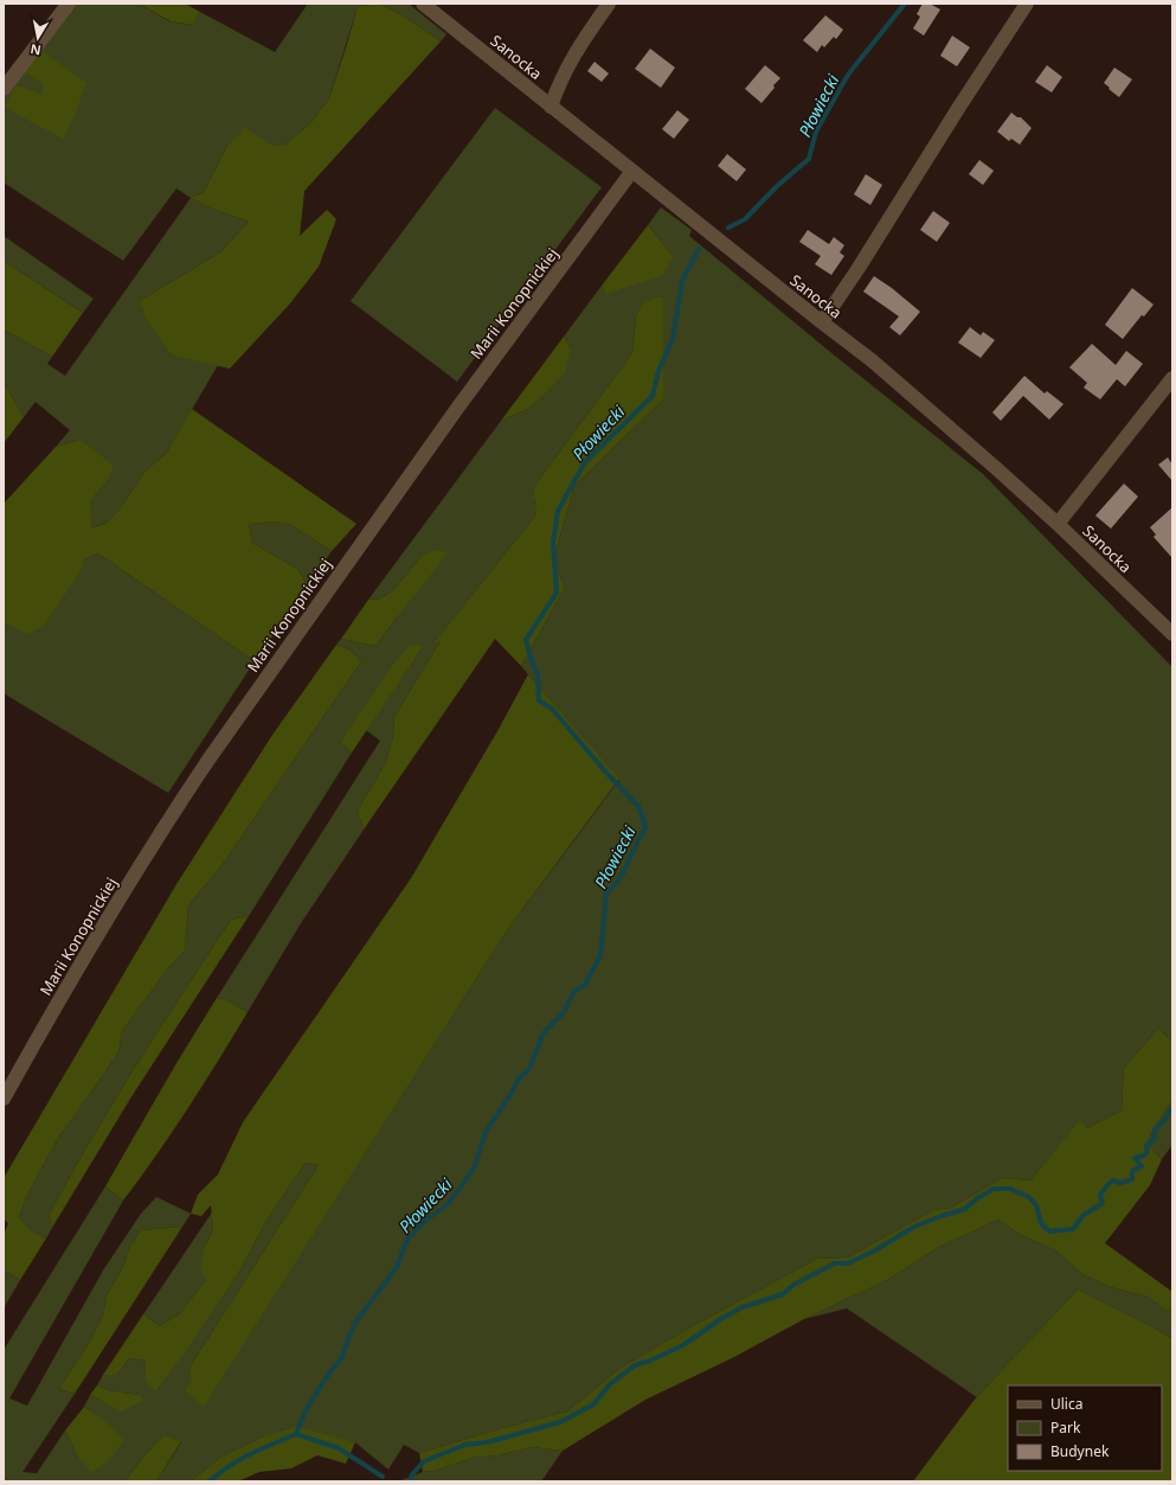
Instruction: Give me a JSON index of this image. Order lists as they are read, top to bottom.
{
  "streets": {
    "street": ["Sanocka", "Marii Konopnickiej"]
  },
  "crossings": [
    ["Sanocka", "Marii Konopnickiej"]
  ],
  "water": ["Płowiecki"],
  "legend": ["Ulica", "Park", "Budynek"],
  "north": "bottom"
}
